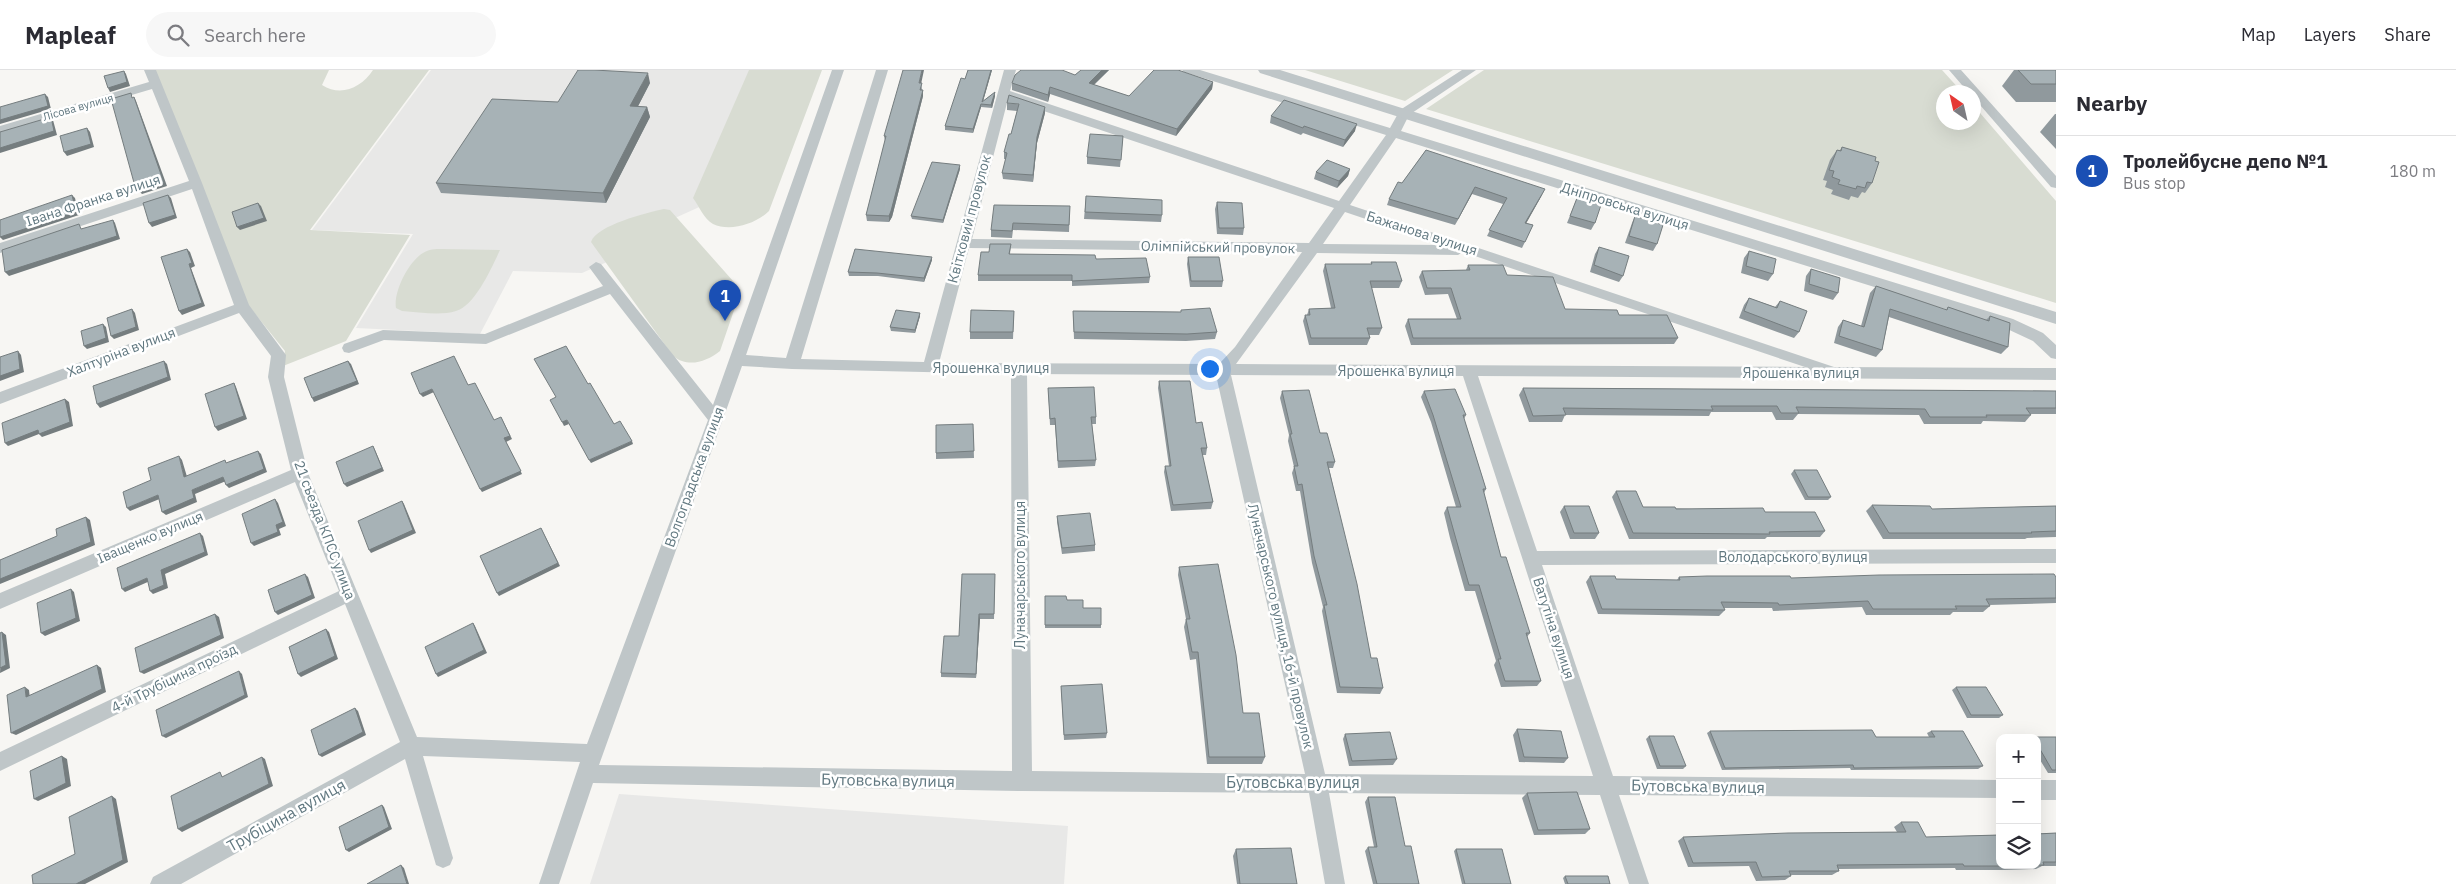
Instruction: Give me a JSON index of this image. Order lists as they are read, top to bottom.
{
  "streets": {
    "street": [
      "Лісова вулиця",
      "Івана Франка вулиця",
      "Дніпровська вулиця",
      "Квітковий провулок",
      "Бажанова вулиця",
      "Олімпійський провулок",
      "Халтуріна вулиця",
      "Ярошенка вулиця",
      "Волгоградська вулиця",
      "21 съезда КПСС улица",
      "Іващенко вулиця",
      "Володарського вулиця",
      "Луначарського вулиця",
      "Луначарського вулиця, 16-й провулок",
      "Ватутіна вулиця",
      "4-й Трубіцина проїзд",
      "Бутовська вулиця",
      "Трубіцина вулиця"
    ]
  },
  "crossings": [
    ["Лісова вулиця", "21 съезда КПСС улица"],
    ["Івана Франка вулиця", "21 съезда КПСС улица"],
    ["Квітковий провулок", "Бажанова вулиця"],
    ["Квітковий провулок", "Олімпійський провулок"],
    ["Квітковий провулок", "Ярошенка вулиця"],
    ["Бажанова вулиця", "Олімпійський провулок"],
    ["Бажанова вулиця", "Ярошенка вулиця"],
    ["Халтуріна вулиця", "21 съезда КПСС улица"],
    ["Ярошенка вулиця", "Волгоградська вулиця"],
    ["Ярошенка вулиця", "Луначарського вулиця"],
    ["Ярошенка вулиця", "Луначарського вулиця, 16-й провулок"],
    ["Ярошенка вулиця", "Ватутіна вулиця"],
    ["Волгоградська вулиця", "Бутовська вулиця"],
    ["21 съезда КПСС улица", "Іващенко вулиця"],
    ["21 съезда КПСС улица", "4-й Трубіцина проїзд"],
    ["21 съезда КПСС улица", "Трубіцина вулиця"],
    ["Володарського вулиця", "Ватутіна вулиця"],
    ["Луначарського вулиця", "Бутовська вулиця"],
    ["Луначарського вулиця, 16-й провулок", "Бутовська вулиця"],
    ["Ватутіна вулиця", "Бутовська вулиця"]
  ],
  "north": "top left",
  "page": {
    "header": "Mapleaf",
    "search": "Search here",
    "nav": ["Map", "Layers", "Share"],
    "heading": "Nearby",
    "list": [
      {
        "mark": "1",
        "name": "Тролейбусне депо №1",
        "note": "Bus stop",
        "value": "180 m"
      }
    ],
    "pins": "1",
    "map_buttons": ["+", "−"]
  }
}
